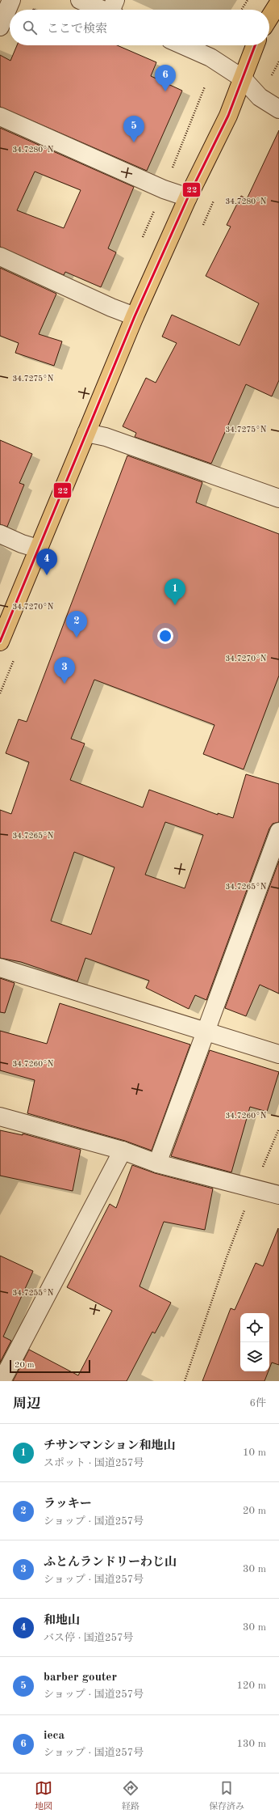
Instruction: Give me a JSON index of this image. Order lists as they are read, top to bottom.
{
  "lines": ["transit line 22"],
  "scale_bar": "20 m",
  "page": {
    "search": "ここで検索",
    "pins": [
      "6",
      "5",
      "4",
      "1",
      "2",
      "3"
    ],
    "scale": "20 m",
    "heading": ["周辺", "6件"],
    "list": [
      {
        "mark": "1",
        "name": "チサンマンション和地山",
        "note": "スポット · 国道257号",
        "value": "10 m"
      },
      {
        "mark": "2",
        "name": "ラッキー",
        "note": "ショップ · 国道257号",
        "value": "20 m"
      },
      {
        "mark": "3",
        "name": "ふとんランドリーわじ山",
        "note": "ショップ · 国道257号",
        "value": "30 m"
      },
      {
        "mark": "4",
        "name": "和地山",
        "note": "バス停 · 国道257号",
        "value": "30 m"
      },
      {
        "mark": "5",
        "name": "barber gouter",
        "note": "ショップ · 国道257号",
        "value": "120 m"
      },
      {
        "mark": "6",
        "name": "ieca",
        "note": "ショップ · 国道257号",
        "value": "130 m"
      }
    ],
    "nav": ["地図", "経路", "保存済み"]
  },
  "coordinates": [
    "34.7280°N",
    "34.7275°N",
    "34.7270°N",
    "34.7265°N",
    "34.7260°N",
    "34.7255°N"
  ]
}
